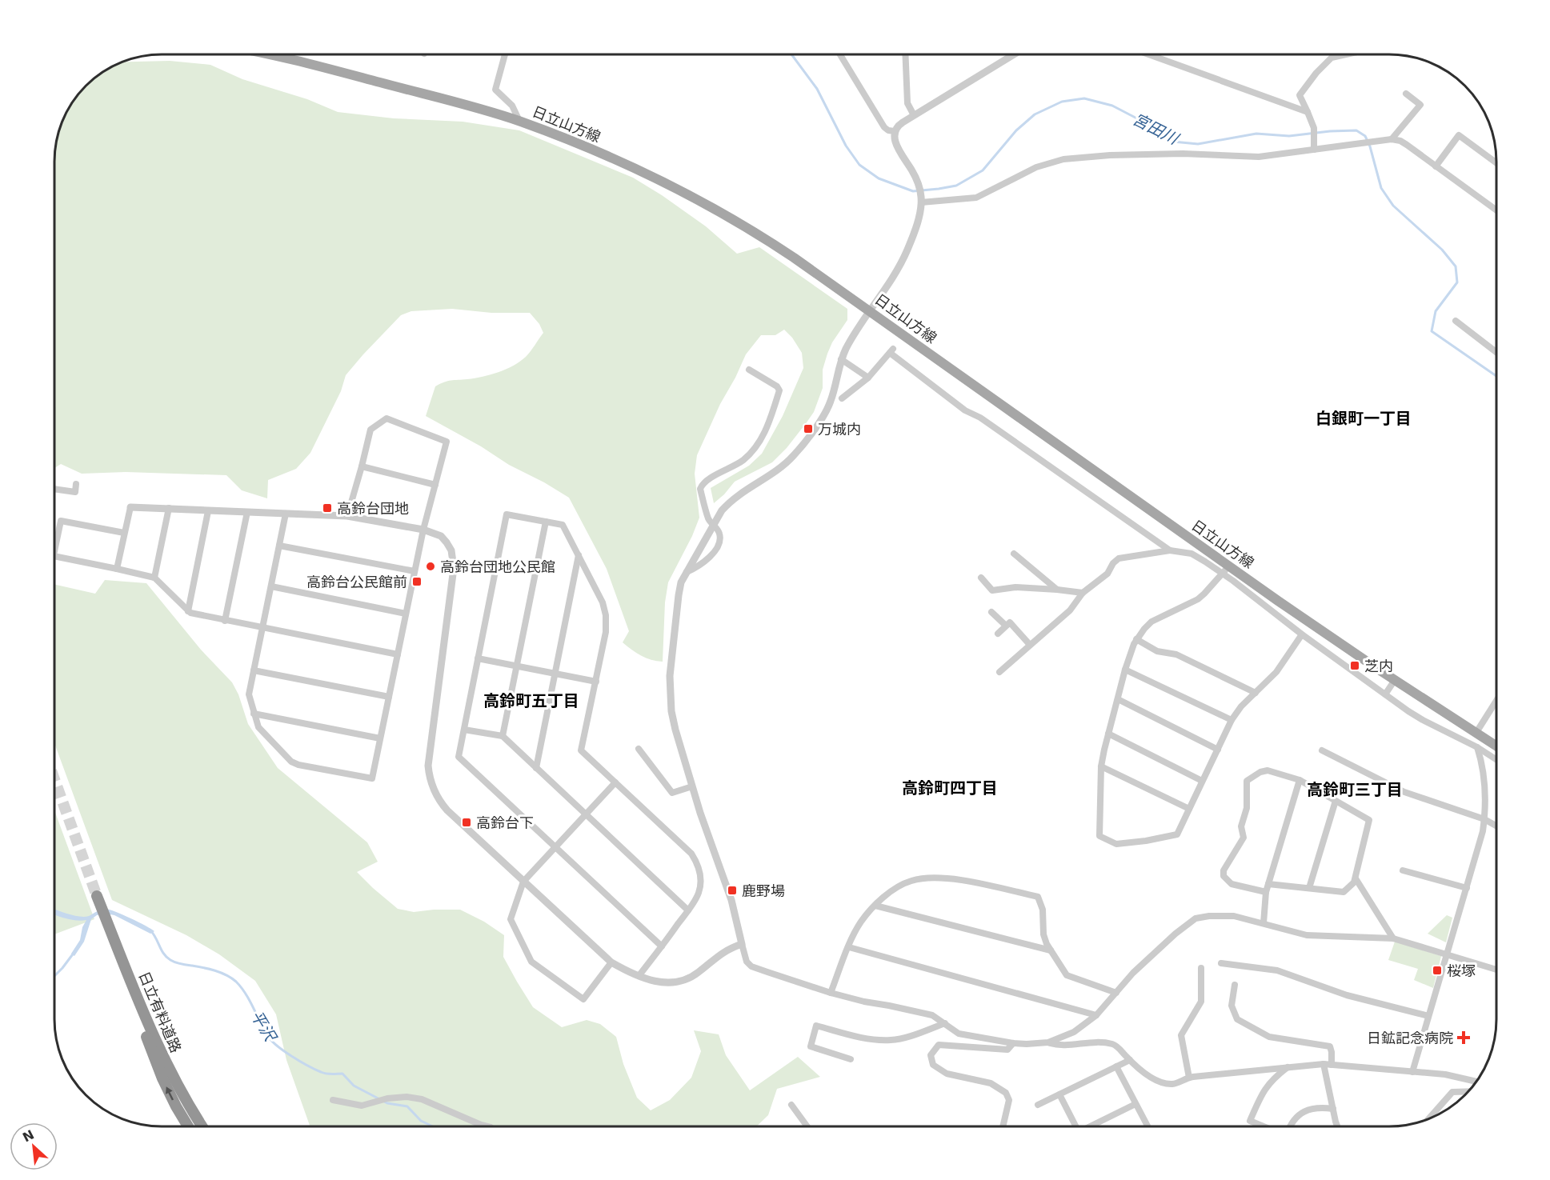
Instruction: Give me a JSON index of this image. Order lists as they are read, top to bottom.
{
  "streets": {
    "highway": ["日立有料道路"],
    "main road": ["日立山方線"]
  },
  "districts": [
    "白銀町一丁目",
    "高鈴町五丁目",
    "高鈴町四丁目",
    "高鈴町三丁目"
  ],
  "water": ["宮田川", "平沢"],
  "places": {
    "transit": [
      "万城内",
      "高鈴台団地",
      "高鈴台公民館前",
      "芝内",
      "高鈴台下",
      "鹿野場",
      "桜塚"
    ],
    "other": ["高鈴台団地公民館"],
    "health": ["日鉱記念病院"]
  },
  "north": "top left"
}
